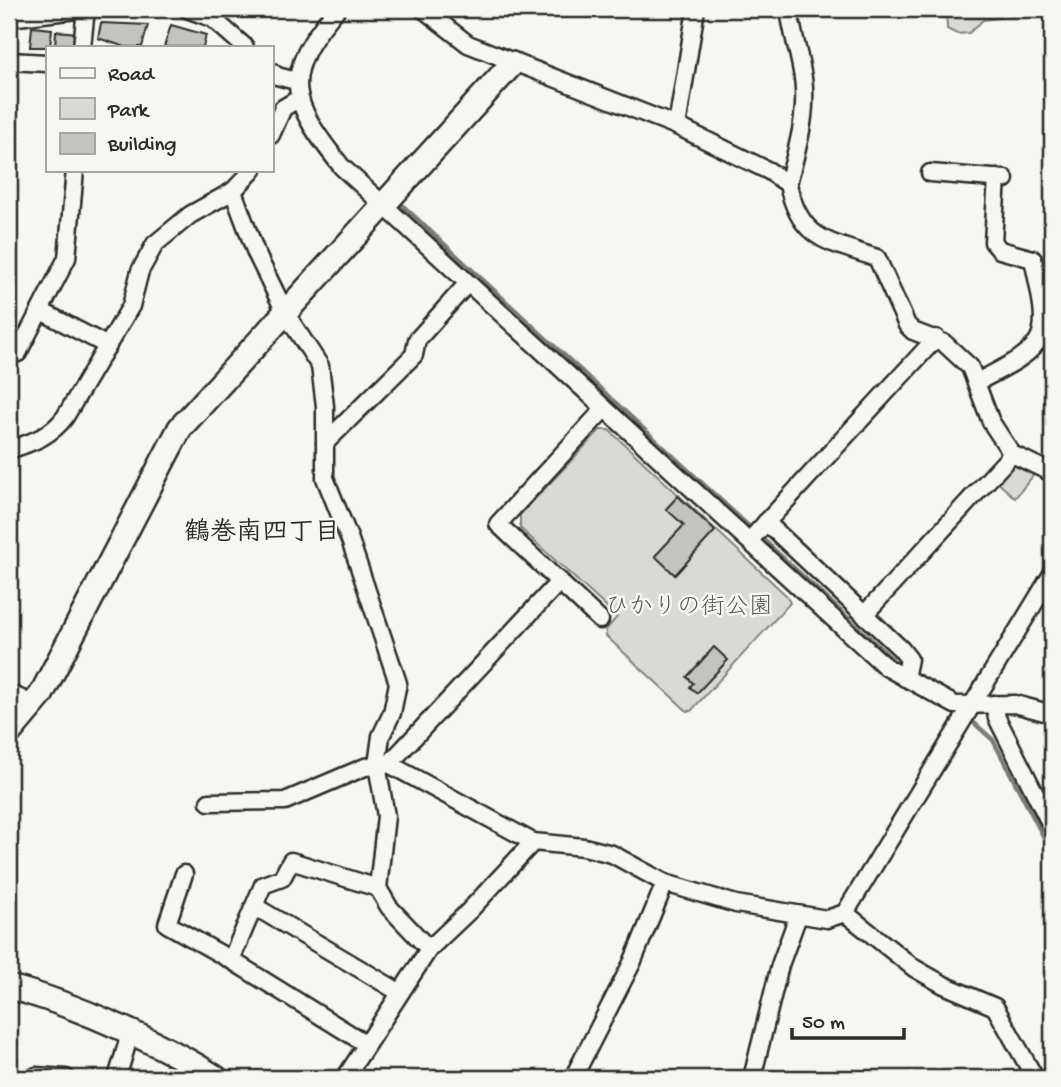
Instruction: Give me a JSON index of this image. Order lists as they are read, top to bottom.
{
  "districts": ["鶴巻南四丁目"],
  "parks": ["ひかりの街公園"],
  "legend": ["Road", "Park", "Building"],
  "scale_bar": "50 m"
}
